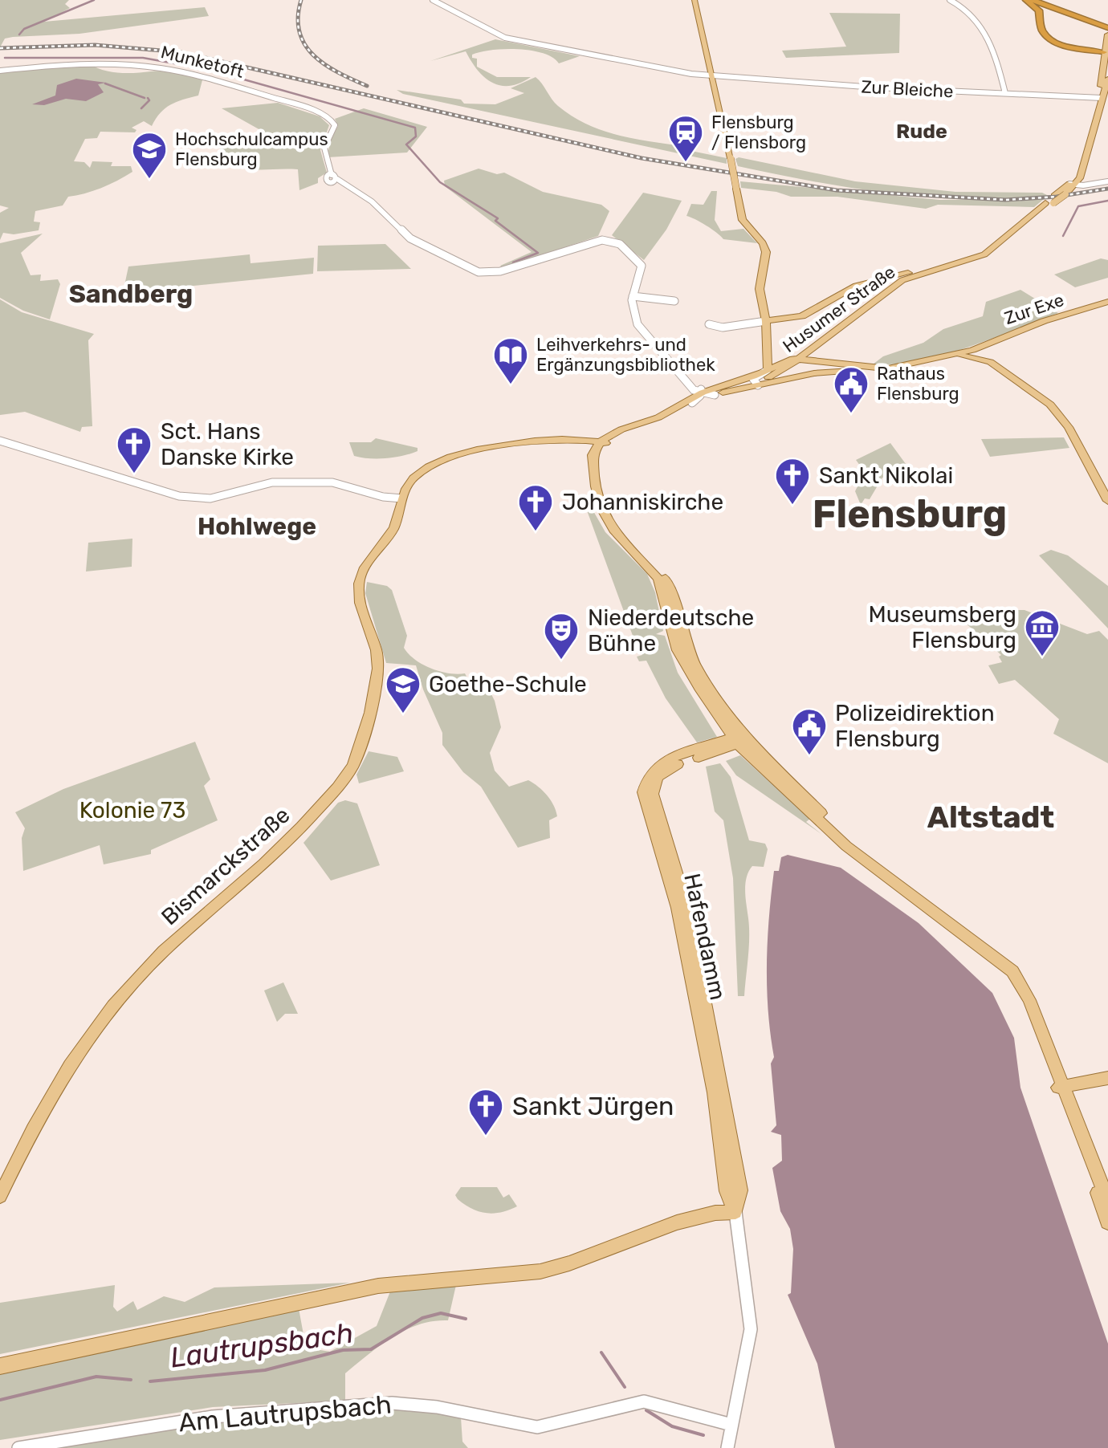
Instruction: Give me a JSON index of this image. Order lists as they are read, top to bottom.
{
  "streets": {
    "main road": [
      "Husumer Straße",
      "Zur Exe",
      "Bismarckstraße",
      "Hafendamm"
    ],
    "street": ["Munketoft", "Zur Bleiche", "Am Lautrupsbach"]
  },
  "crossings": [
    ["Hafendamm", "Am Lautrupsbach"]
  ],
  "districts": [
    "Rude",
    "Sandberg",
    "Flensburg",
    "Hohlwege",
    "Altstadt"
  ],
  "water": ["Lautrupsbach"],
  "parks": ["Kolonie 73"],
  "places": {
    "station": ["Flensburg / Flensborg"],
    "school or university": ["Hochschulcampus Flensburg", "Goethe-Schule"],
    "library": ["Leihverkehrs- und Ergänzungsbibliothek"],
    "public building": ["Rathaus Flensburg", "Polizeidirektion Flensburg"],
    "church": [
      "Sct. Hans Danske Kirke",
      "Sankt Nikolai",
      "Johanniskirche",
      "Sankt Jürgen"
    ],
    "museum": ["Museumsberg Flensburg"],
    "theatre": ["Niederdeutsche Bühne"]
  }
}
